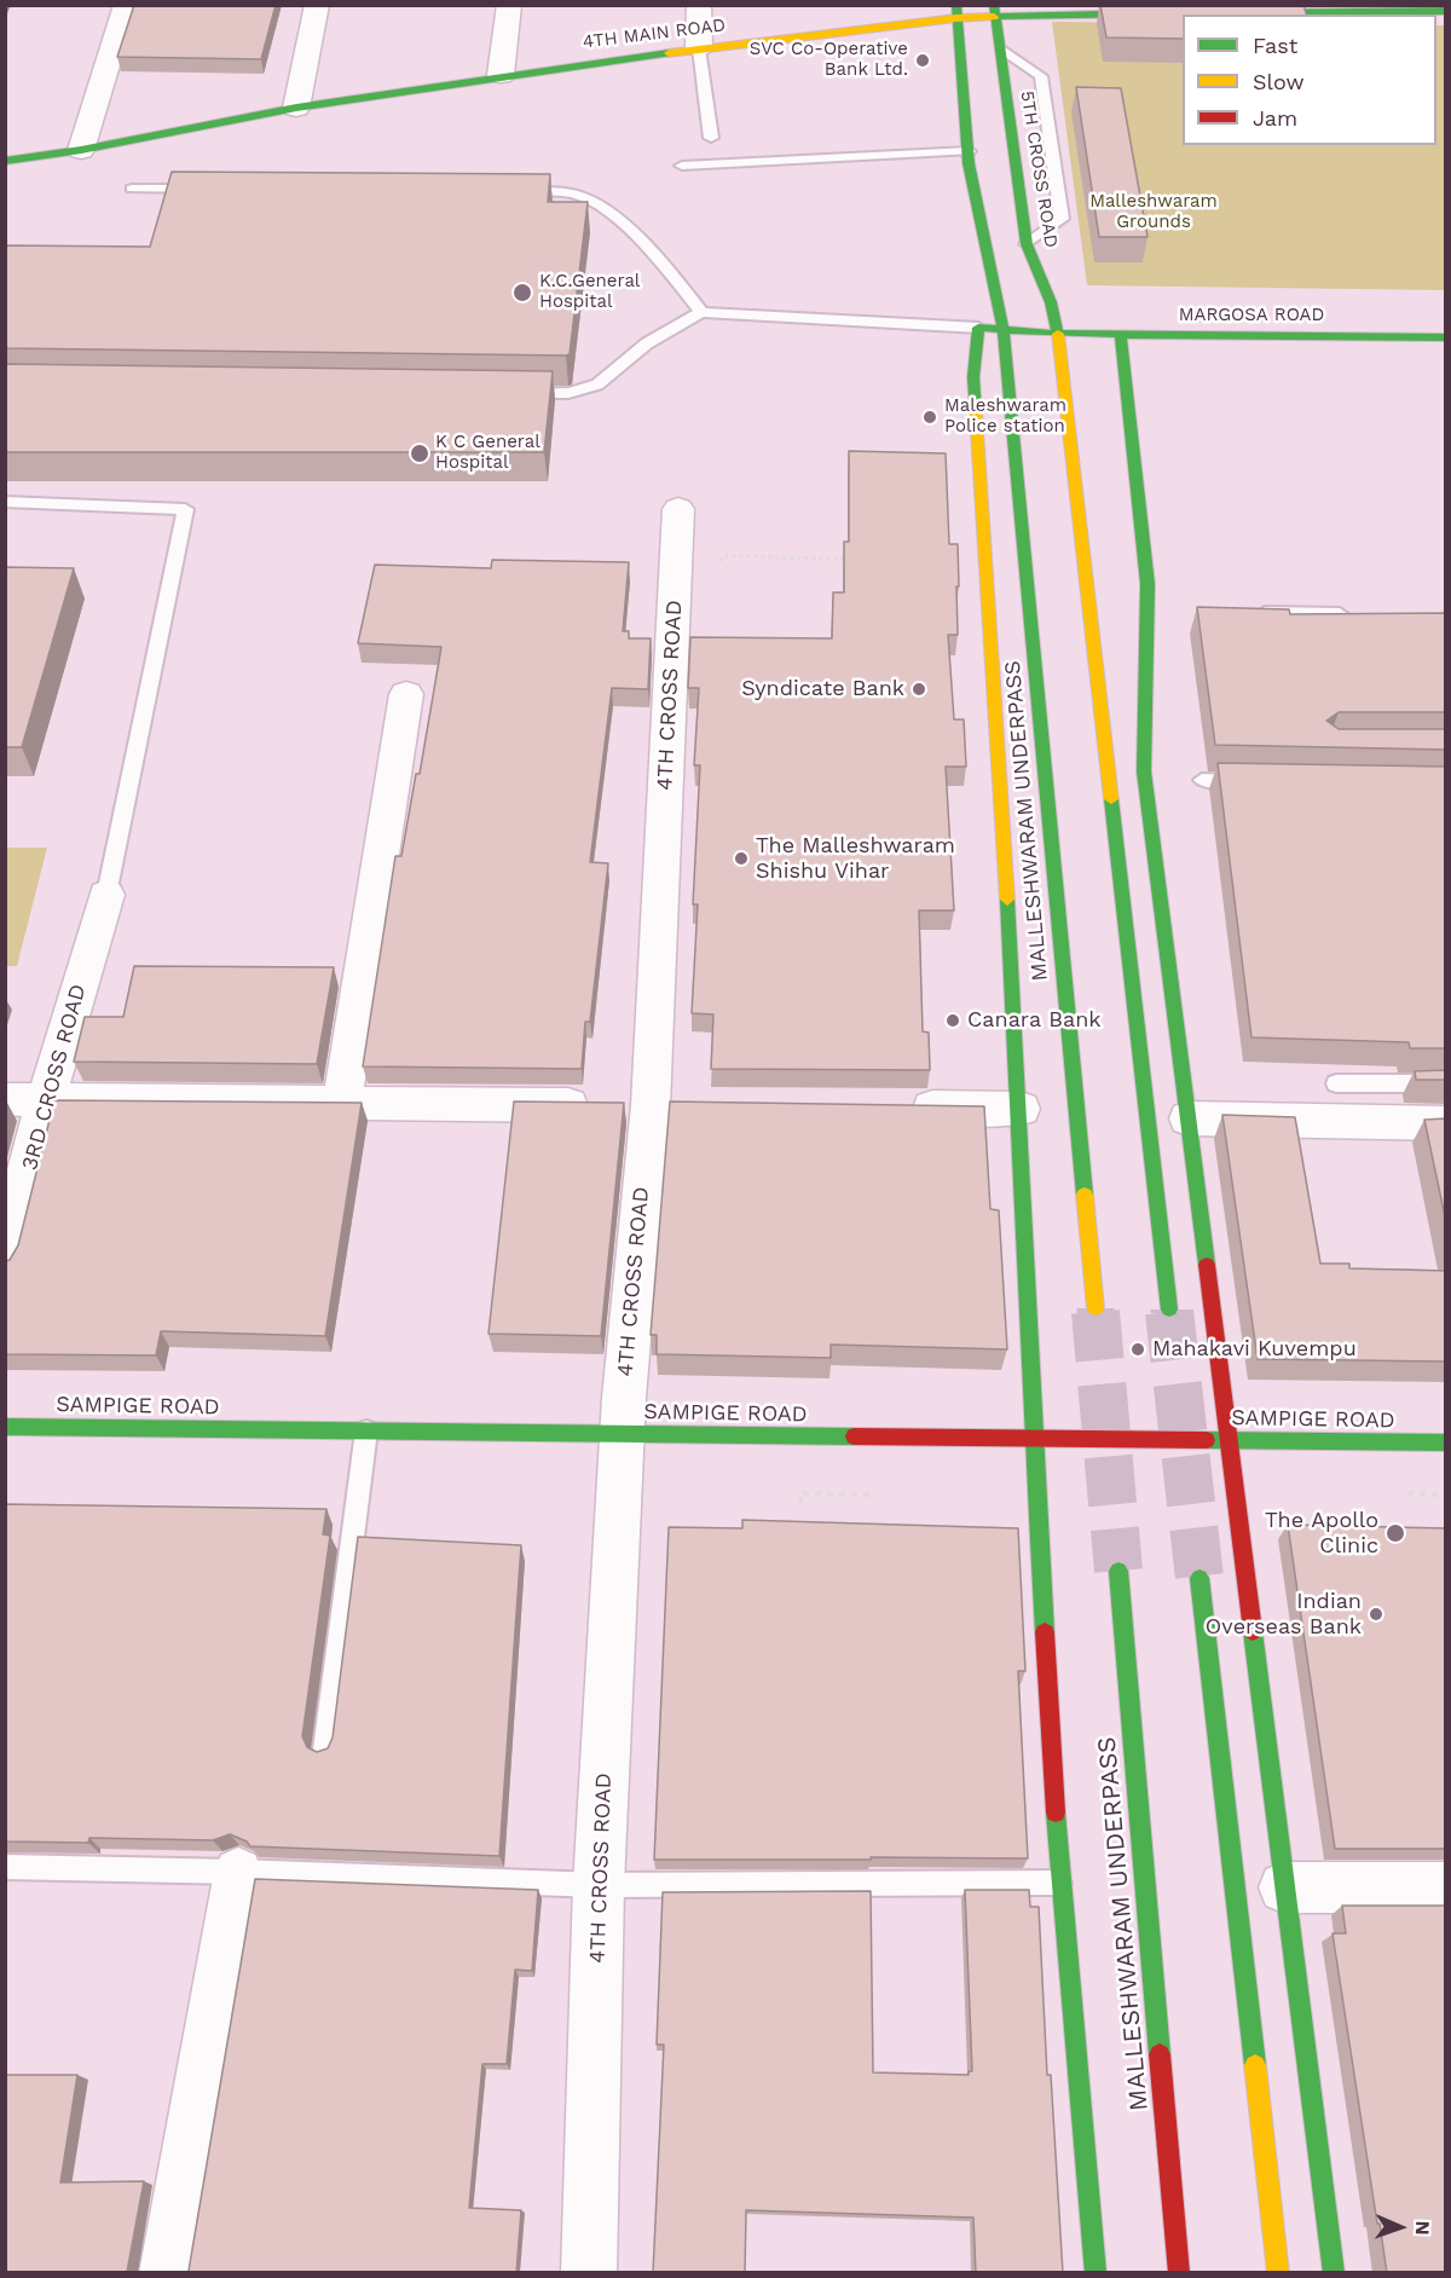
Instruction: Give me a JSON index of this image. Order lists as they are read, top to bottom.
{
  "streets": {
    "main road": [
      "4TH MAIN ROAD",
      "5TH CROSS ROAD",
      "MARGOSA ROAD",
      "MALLESHWARAM UNDERPASS",
      "SAMPIGE ROAD"
    ],
    "street": ["4TH CROSS ROAD", "3RD CROSS ROAD"]
  },
  "crossings": [
    ["4TH MAIN ROAD", "5TH CROSS ROAD"],
    ["5TH CROSS ROAD", "MARGOSA ROAD"],
    ["MARGOSA ROAD", "MALLESHWARAM UNDERPASS"],
    ["4TH CROSS ROAD", "SAMPIGE ROAD"]
  ],
  "parks": ["Malleshwaram Grounds"],
  "places": [
    "SVC Co-Operative Bank Ltd.",
    "K.C.General Hospital",
    "Maleshwaram Police station",
    "K C General Hospital",
    "Syndicate Bank",
    "The Malleshwaram Shishu Vihar",
    "Canara Bank",
    "Mahakavi Kuvempu",
    "The Apollo Clinic",
    "Indian Overseas Bank"
  ],
  "legend": ["Fast", "Slow", "Jam"],
  "north": "right"
}
